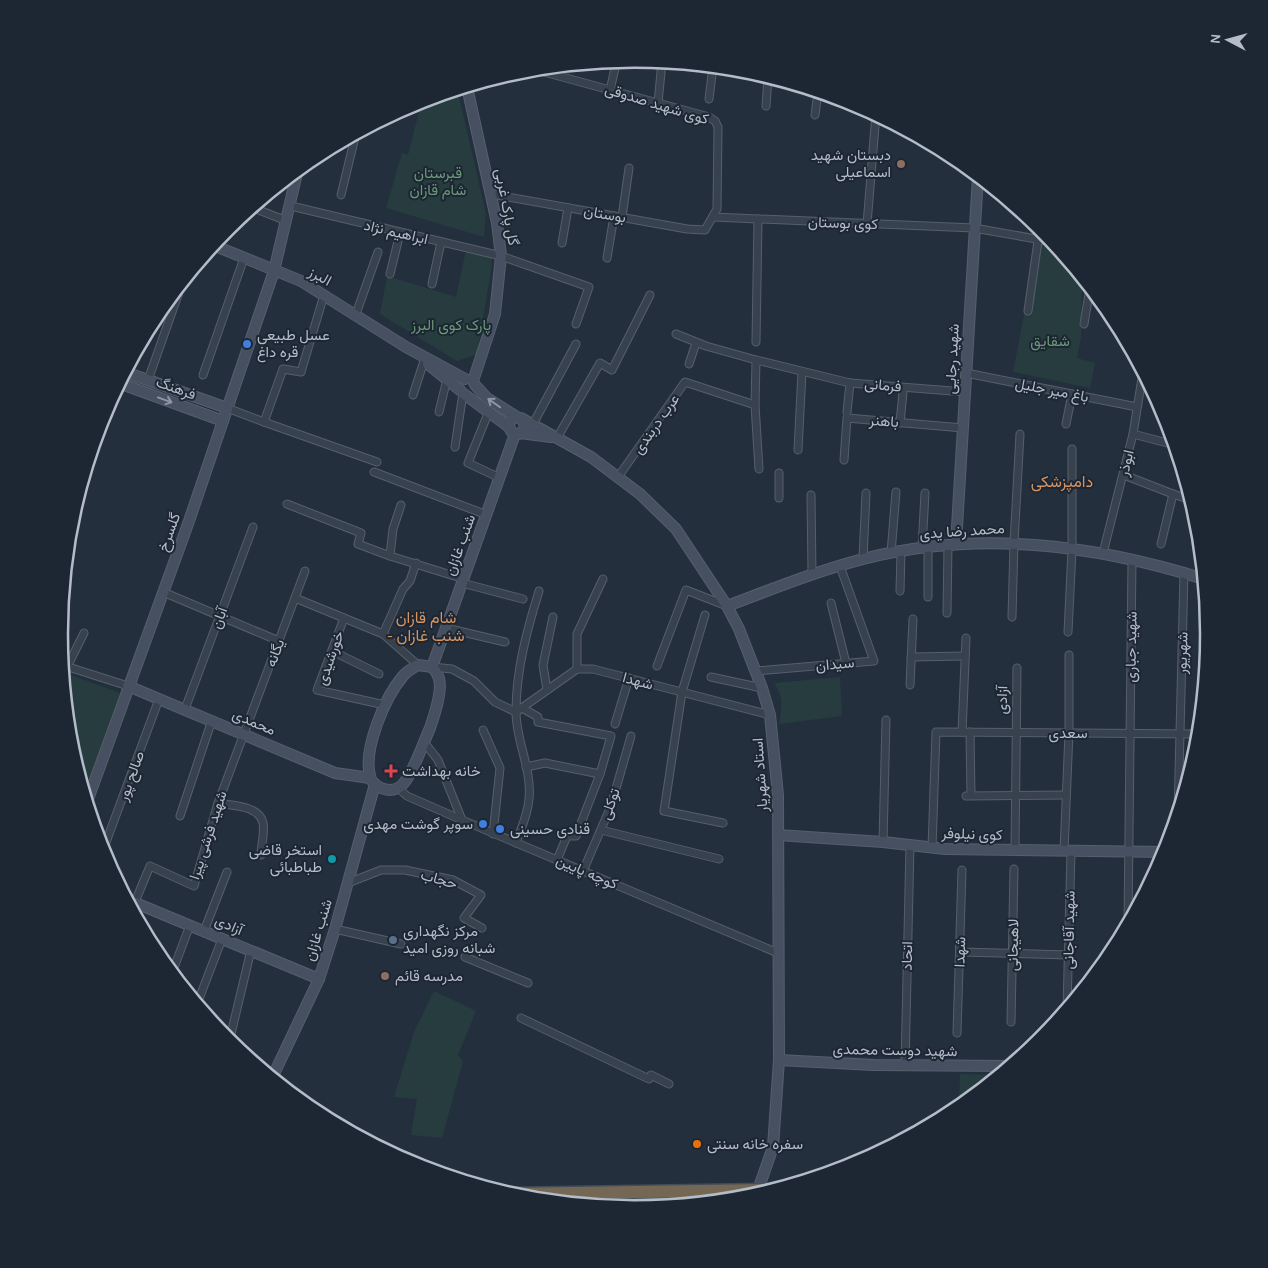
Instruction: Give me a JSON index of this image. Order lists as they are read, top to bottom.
{
  "streets": {
    "main road": [
      "گل پارک غربی",
      "البرز",
      "شهید رجایی",
      "فرهنگ",
      "محمد رضا یدی",
      "گلسرخ",
      "شنب غازان",
      "آزادی",
      "محمدی",
      "استاد شهریار",
      "کوی نیلوفر",
      "شهید دوست محمدی"
    ],
    "street": [
      "کوی شهید صدوقی",
      "بوستان",
      "کوی بوستان",
      "ابراهیم نژاد",
      "فرمانی",
      "باغ میر جلیل",
      "باهنر",
      "عرب دربندی",
      "ابوذر",
      "آبان",
      "شهید جباری",
      "یگانه",
      "شهریور",
      "خورشیدی",
      "سیدان",
      "شهدا",
      "سعدی",
      "صالح پور",
      "توکلی",
      "شهید فرشی پیرا",
      "کوچه پایین",
      "حجاب",
      "شهید آقاجانی",
      "لاهیجانی",
      "اتحاد"
    ]
  },
  "crossings": [
    ["کوی شهید صدوقی", "بوستان"],
    ["کوی شهید صدوقی", "کوی بوستان"],
    ["گل پارک غربی", "بوستان"],
    ["گل پارک غربی", "ابراهیم نژاد"],
    ["گل پارک غربی", "البرز"],
    ["بوستان", "کوی بوستان"],
    ["کوی بوستان", "شهید رجایی"],
    ["ابراهیم نژاد", "گلسرخ"],
    ["البرز", "گلسرخ"],
    ["البرز", "شنب غازان"],
    ["البرز", "استاد شهریار"],
    ["شهید رجایی", "فرمانی"],
    ["شهید رجایی", "باغ میر جلیل"],
    ["شهید رجایی", "باهنر"],
    ["شهید رجایی", "محمد رضا یدی"],
    ["فرهنگ", "گلسرخ"],
    ["باغ میر جلیل", "ابوذر"],
    ["عرب دربندی", "استاد شهریار"],
    ["ابوذر", "محمد رضا یدی"],
    ["محمد رضا یدی", "شهید جباری"],
    ["محمد رضا یدی", "شهریور"],
    ["محمد رضا یدی", "سیدان"],
    ["محمد رضا یدی", "استاد شهریار"],
    ["گلسرخ", "محمدی"],
    ["شنب غازان", "خورشیدی"],
    ["شنب غازان", "آزادی"],
    ["شنب غازان", "محمدی"],
    ["شنب غازان", "استاد شهریار"],
    ["شنب غازان", "حجاب"],
    ["آبان", "محمدی"],
    ["شهید جباری", "سعدی"],
    ["شهید جباری", "کوی نیلوفر"],
    ["یگانه", "محمدی"],
    ["یگانه", "شهید فرشی پیرا"],
    ["شهریور", "سعدی"],
    ["سیدان", "استاد شهریار"],
    ["شهدا", "استاد شهریار"],
    ["آزادی", "سعدی"],
    ["آزادی", "کوی نیلوفر"],
    ["محمدی", "صالح پور"],
    ["محمدی", "شهید فرشی پیرا"],
    ["محمدی", "کوچه پایین"],
    ["سعدی", "کوی نیلوفر"],
    ["سعدی", "شهید آقاجانی"],
    ["استاد شهریار", "کوی نیلوفر"],
    ["استاد شهریار", "کوچه پایین"],
    ["استاد شهریار", "شهید دوست محمدی"],
    ["توکلی", "کوچه پایین"],
    ["کوی نیلوفر", "شهید آقاجانی"],
    ["کوی نیلوفر", "اتحاد"],
    ["اتحاد", "شهید دوست محمدی"]
  ],
  "districts": ["دامپزشکی", "شام قازان - شنب غازان"],
  "parks": ["قبرستان شام قازان", "پارک کوی البرز", "شقایق"],
  "places": {
    "other": [
      "دبستان شهید اسماعیلی",
      "عسل طبیعی قره داغ",
      "سوپر گوشت مهدی",
      "قنادی حسینی",
      "استخر قاضی طباطبائی",
      "مرکز نگهداری شبانه روزی امید",
      "مدرسه قائم",
      "سفره خانه سنتی"
    ],
    "health": ["خانه بهداشت"]
  },
  "north": "left"
}
